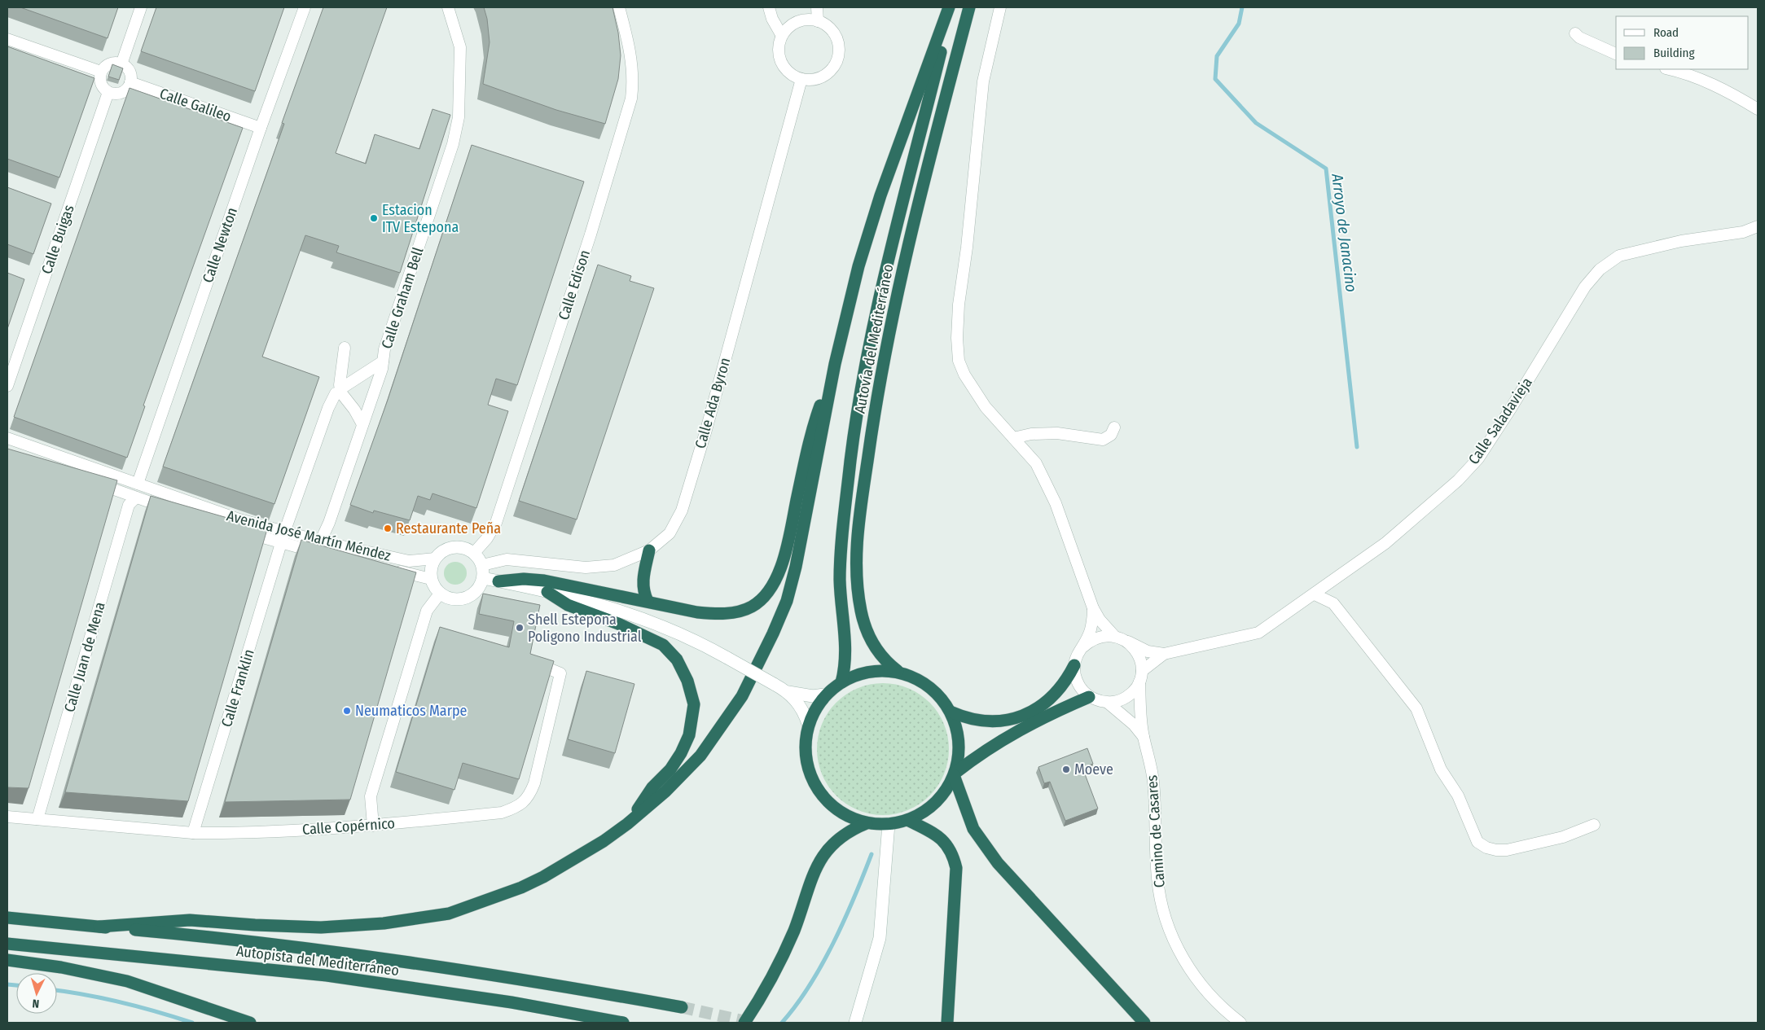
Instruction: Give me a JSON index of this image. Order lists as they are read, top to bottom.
{
  "streets": {
    "highway": ["Autovía del Mediterráneo", "Autopista del Mediterráneo"],
    "street": [
      "Calle Galileo",
      "Calle Buigas",
      "Calle Newton",
      "Calle Edison",
      "Calle Graham Bell",
      "Calle Ada Byron",
      "Calle Saladavieja",
      "Avenida José Martín Méndez",
      "Calle Juan de Mena",
      "Calle Franklin",
      "Calle Copérnico",
      "Camino de Casares"
    ]
  },
  "crossings": [
    ["Calle Galileo", "Calle Buigas"],
    ["Calle Galileo", "Calle Newton"],
    ["Calle Newton", "Avenida José Martín Méndez"],
    ["Calle Edison", "Calle Ada Byron"],
    ["Calle Edison", "Avenida José Martín Méndez"],
    ["Calle Graham Bell", "Avenida José Martín Méndez"],
    ["Calle Ada Byron", "Avenida José Martín Méndez"],
    ["Calle Saladavieja", "Camino de Casares"],
    ["Avenida José Martín Méndez", "Calle Franklin"],
    ["Calle Juan de Mena", "Calle Copérnico"],
    ["Calle Franklin", "Calle Copérnico"]
  ],
  "water": ["Arroyo de Janacino"],
  "places": [
    "Estacion ITV Estepona",
    "Restaurante Peña",
    "Shell Estepona Poligono Industrial",
    "Neumaticos Marpe",
    "Moeve"
  ],
  "legend": ["Road", "Building"],
  "north": "bottom"
}
